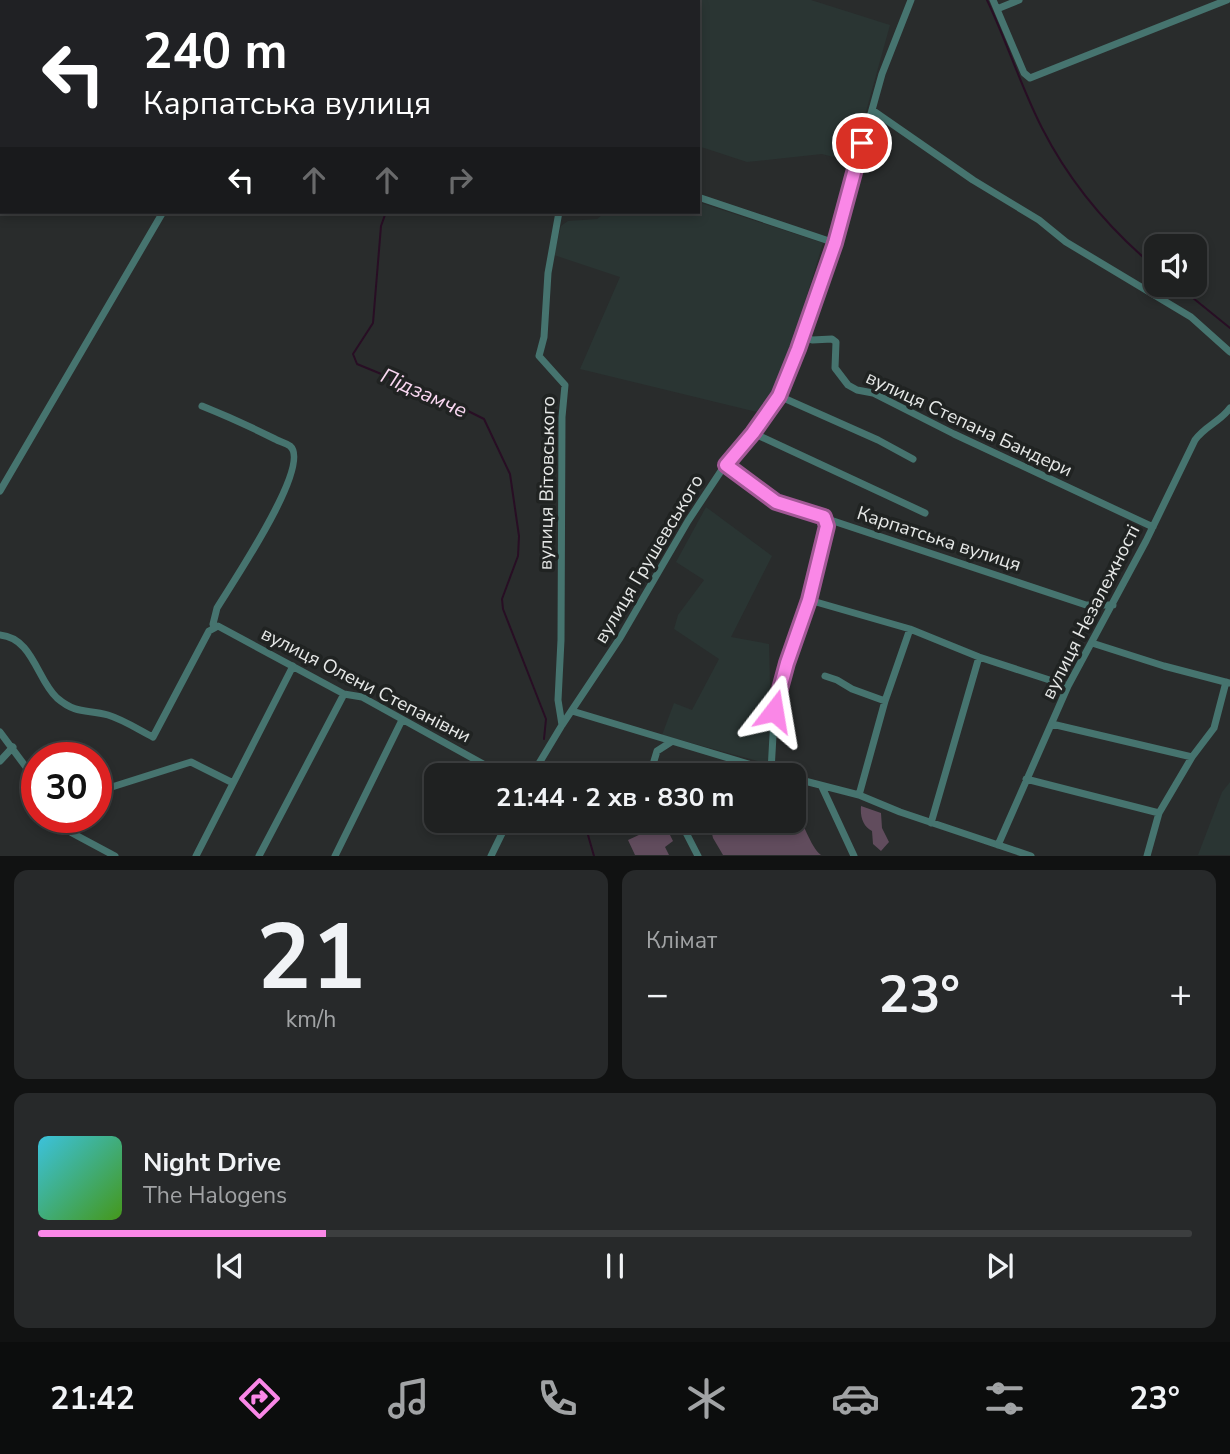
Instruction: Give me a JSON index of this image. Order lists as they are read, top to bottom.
{
  "streets": {
    "street": [
      "вулиця Степана Бандери",
      "вулиця Вітовського",
      "Карпатська вулиця",
      "вулиця Грушевського",
      "вулиця Незалежності",
      "вулиця Олени Степанівни"
    ]
  },
  "crossings": [
    ["вулиця Степана Бандери", "вулиця Грушевського"],
    ["вулиця Степана Бандери", "вулиця Незалежності"],
    ["вулиця Вітовського", "вулиця Грушевського"],
    ["Карпатська вулиця", "вулиця Грушевського"],
    ["Карпатська вулиця", "вулиця Незалежності"]
  ],
  "water": ["Підзамче"],
  "page": {
    "turn": ["240 m", "Карпатська вулиця"],
    "limit": "30",
    "trip": "21:44 · 2 хв · 830 m",
    "tile": [
      ["21", "km/h"],
      "Клімат"
    ],
    "heat": ["−", "23°", "+"],
    "song": ["Night Drive", "The Halogens"],
    "tabs": ["21:42", "23°"]
  }
}
